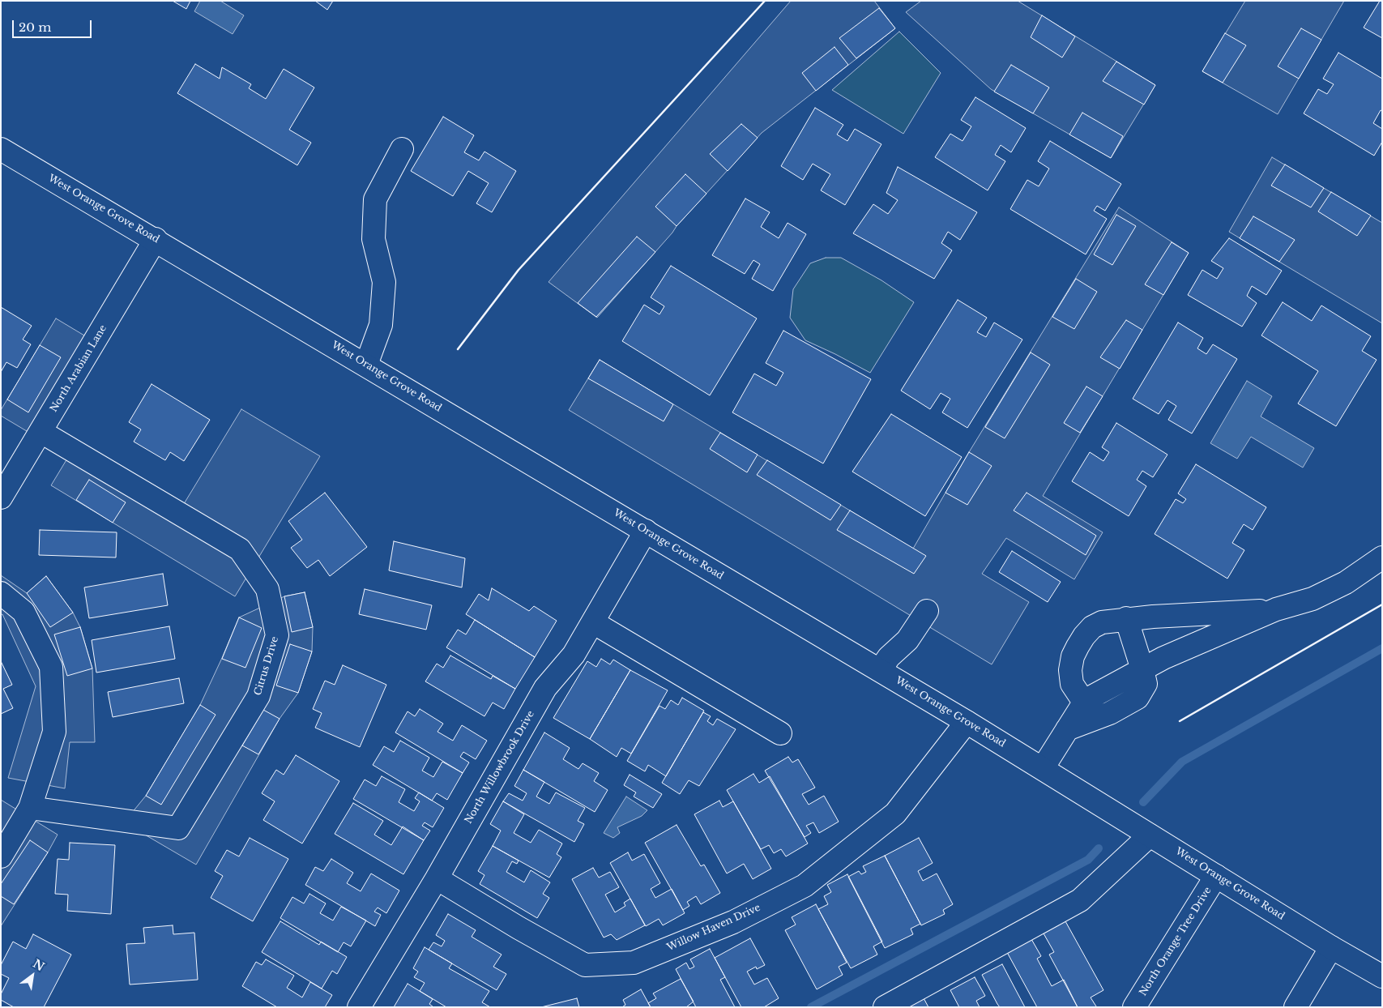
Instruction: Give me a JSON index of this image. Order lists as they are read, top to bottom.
{
  "streets": {
    "main road": [
      "West Orange Grove Road",
      "North Arabian Lane",
      "Citrus Drive",
      "North Willowbrook Drive",
      "Willow Haven Drive",
      "North Orange Tree Drive"
    ]
  },
  "crossings": [
    ["West Orange Grove Road", "North Arabian Lane"],
    ["West Orange Grove Road", "North Willowbrook Drive"],
    ["West Orange Grove Road", "Willow Haven Drive"],
    ["West Orange Grove Road", "North Orange Tree Drive"],
    ["North Arabian Lane", "Citrus Drive"],
    ["North Willowbrook Drive", "Willow Haven Drive"]
  ],
  "scale_bar": "20 m",
  "north": "top right"
}
